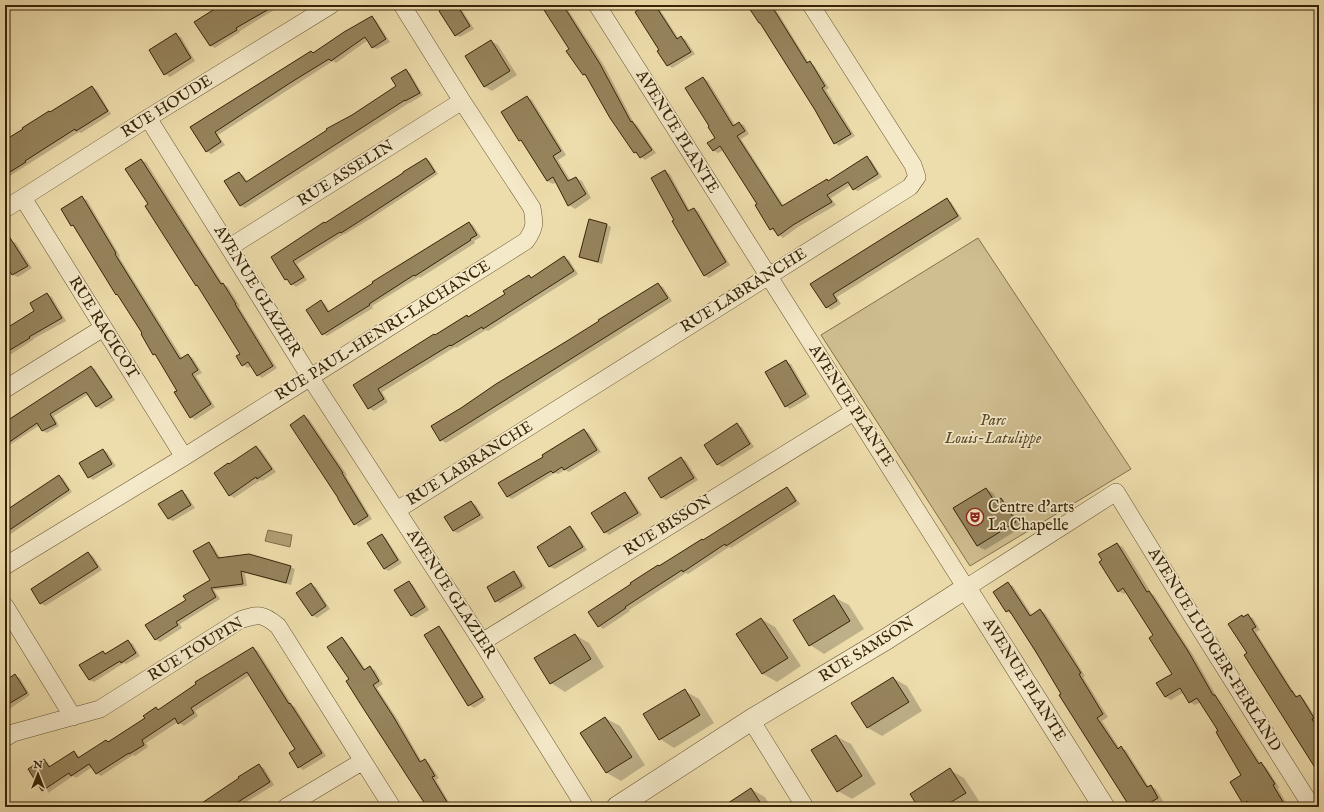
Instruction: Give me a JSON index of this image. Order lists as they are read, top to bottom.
{
  "streets": {
    "street": [
      "RUE HOUDE",
      "AVENUE PLANTE",
      "RUE ASSELIN",
      "AVENUE GLAZIER",
      "RUE LABRANCHE",
      "RUE RACICOT",
      "RUE PAUL-HENRI-LACHANCE",
      "RUE BISSON",
      "RUE TOUPIN",
      "RUE SAMSON",
      "AVENUE LUDGER-FERLAND"
    ]
  },
  "crossings": [
    ["RUE HOUDE", "AVENUE GLAZIER"],
    ["RUE HOUDE", "RUE RACICOT"],
    ["AVENUE PLANTE", "RUE LABRANCHE"],
    ["AVENUE PLANTE", "RUE BISSON"],
    ["AVENUE PLANTE", "RUE SAMSON"],
    ["RUE ASSELIN", "AVENUE GLAZIER"],
    ["RUE ASSELIN", "RUE PAUL-HENRI-LACHANCE"],
    ["AVENUE GLAZIER", "RUE LABRANCHE"],
    ["AVENUE GLAZIER", "RUE PAUL-HENRI-LACHANCE"],
    ["AVENUE GLAZIER", "RUE BISSON"],
    ["RUE RACICOT", "RUE PAUL-HENRI-LACHANCE"],
    ["RUE SAMSON", "AVENUE LUDGER-FERLAND"]
  ],
  "parks": ["Parc Louis-Latulippe"],
  "places": {
    "theatre": ["Centre d'arts La Chapelle"]
  },
  "north": "top"
}
